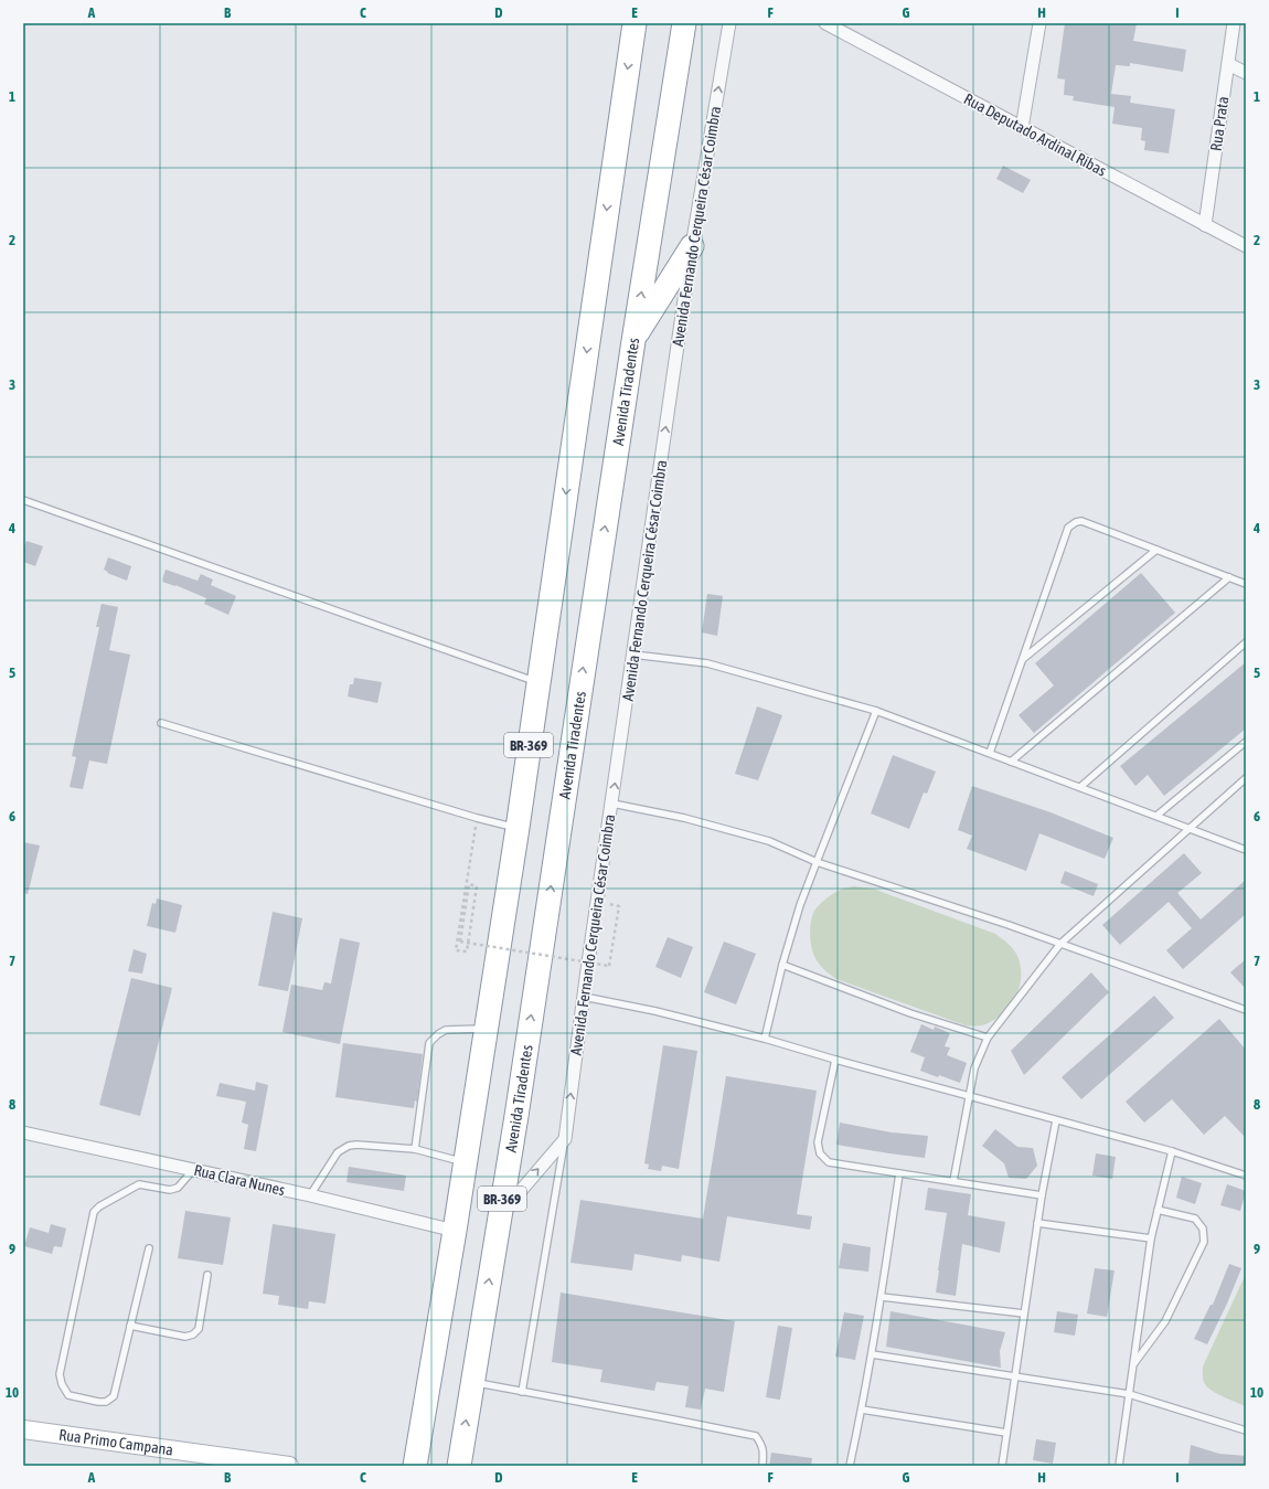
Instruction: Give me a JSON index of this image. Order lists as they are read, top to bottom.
{
  "streets": {
    "highway": ["Avenida Tiradentes", "BR-369"],
    "street": [
      "Rua Prata",
      "Rua Deputado Ardinal Ribas",
      "Avenida Fernando Cerqueira César Coimbra",
      "Rua Clara Nunes",
      "Rua Primo Campana"
    ]
  },
  "crossings": [
    ["Rua Prata", "Rua Deputado Ardinal Ribas"],
    ["BR-369", "Rua Clara Nunes"]
  ],
  "one_way": ["Avenida Fernando Cerqueira César Coimbra"],
  "grid": {
    "columns": [
      "A",
      "B",
      "C",
      "D",
      "E",
      "F",
      "G",
      "H",
      "I"
    ],
    "rows": [
      "1",
      "2",
      "3",
      "4",
      "5",
      "6",
      "7",
      "8",
      "9",
      "10"
    ]
  }
}
